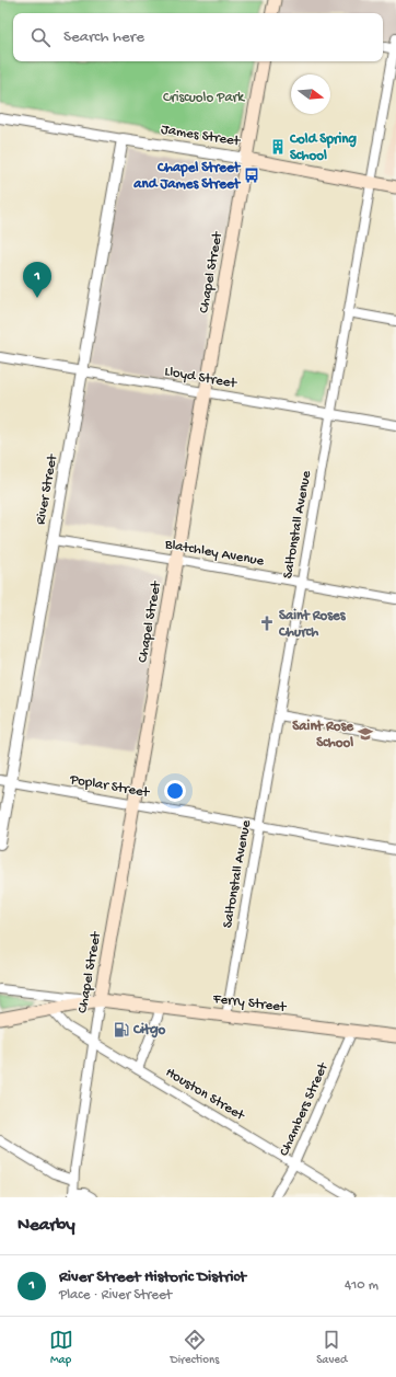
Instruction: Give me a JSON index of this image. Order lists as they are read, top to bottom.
{
  "streets": {
    "main road": ["James Street", "Chapel Street", "Ferry Street"],
    "street": [
      "Lloyd Street",
      "River Street",
      "Saltonstall Avenue",
      "Blatchley Avenue",
      "Poplar Street",
      "Houston Street",
      "Chambers Street"
    ]
  },
  "crossings": [
    ["James Street", "Chapel Street"],
    ["James Street", "River Street"],
    ["James Street", "Saltonstall Avenue"],
    ["Chapel Street", "Lloyd Street"],
    ["Chapel Street", "Blatchley Avenue"],
    ["Chapel Street", "Poplar Street"],
    ["Chapel Street", "Ferry Street"],
    ["Chapel Street", "Houston Street"],
    ["Lloyd Street", "River Street"],
    ["Lloyd Street", "Saltonstall Avenue"],
    ["River Street", "Blatchley Avenue"],
    ["River Street", "Poplar Street"],
    ["Saltonstall Avenue", "Blatchley Avenue"],
    ["Saltonstall Avenue", "Poplar Street"],
    ["Saltonstall Avenue", "Ferry Street"],
    ["Ferry Street", "Houston Street"],
    ["Ferry Street", "Chambers Street"],
    ["Houston Street", "Chambers Street"]
  ],
  "parks": ["Criscuolo Park"],
  "places": {
    "building": ["Cold Spring School"],
    "bus stop": ["Chapel Street and James Street"],
    "church": ["Saint Roses Church"],
    "school or university": ["Saint Rose School"],
    "fuel station": ["Citgo"]
  },
  "north": "right",
  "page": {
    "search": "Search here",
    "pins": "1",
    "heading": "Nearby",
    "list": [
      {
        "mark": "1",
        "name": "River Street Historic District",
        "note": "Place · River Street",
        "value": "410 m"
      }
    ],
    "nav": ["Map", "Directions", "Saved"]
  }
}
